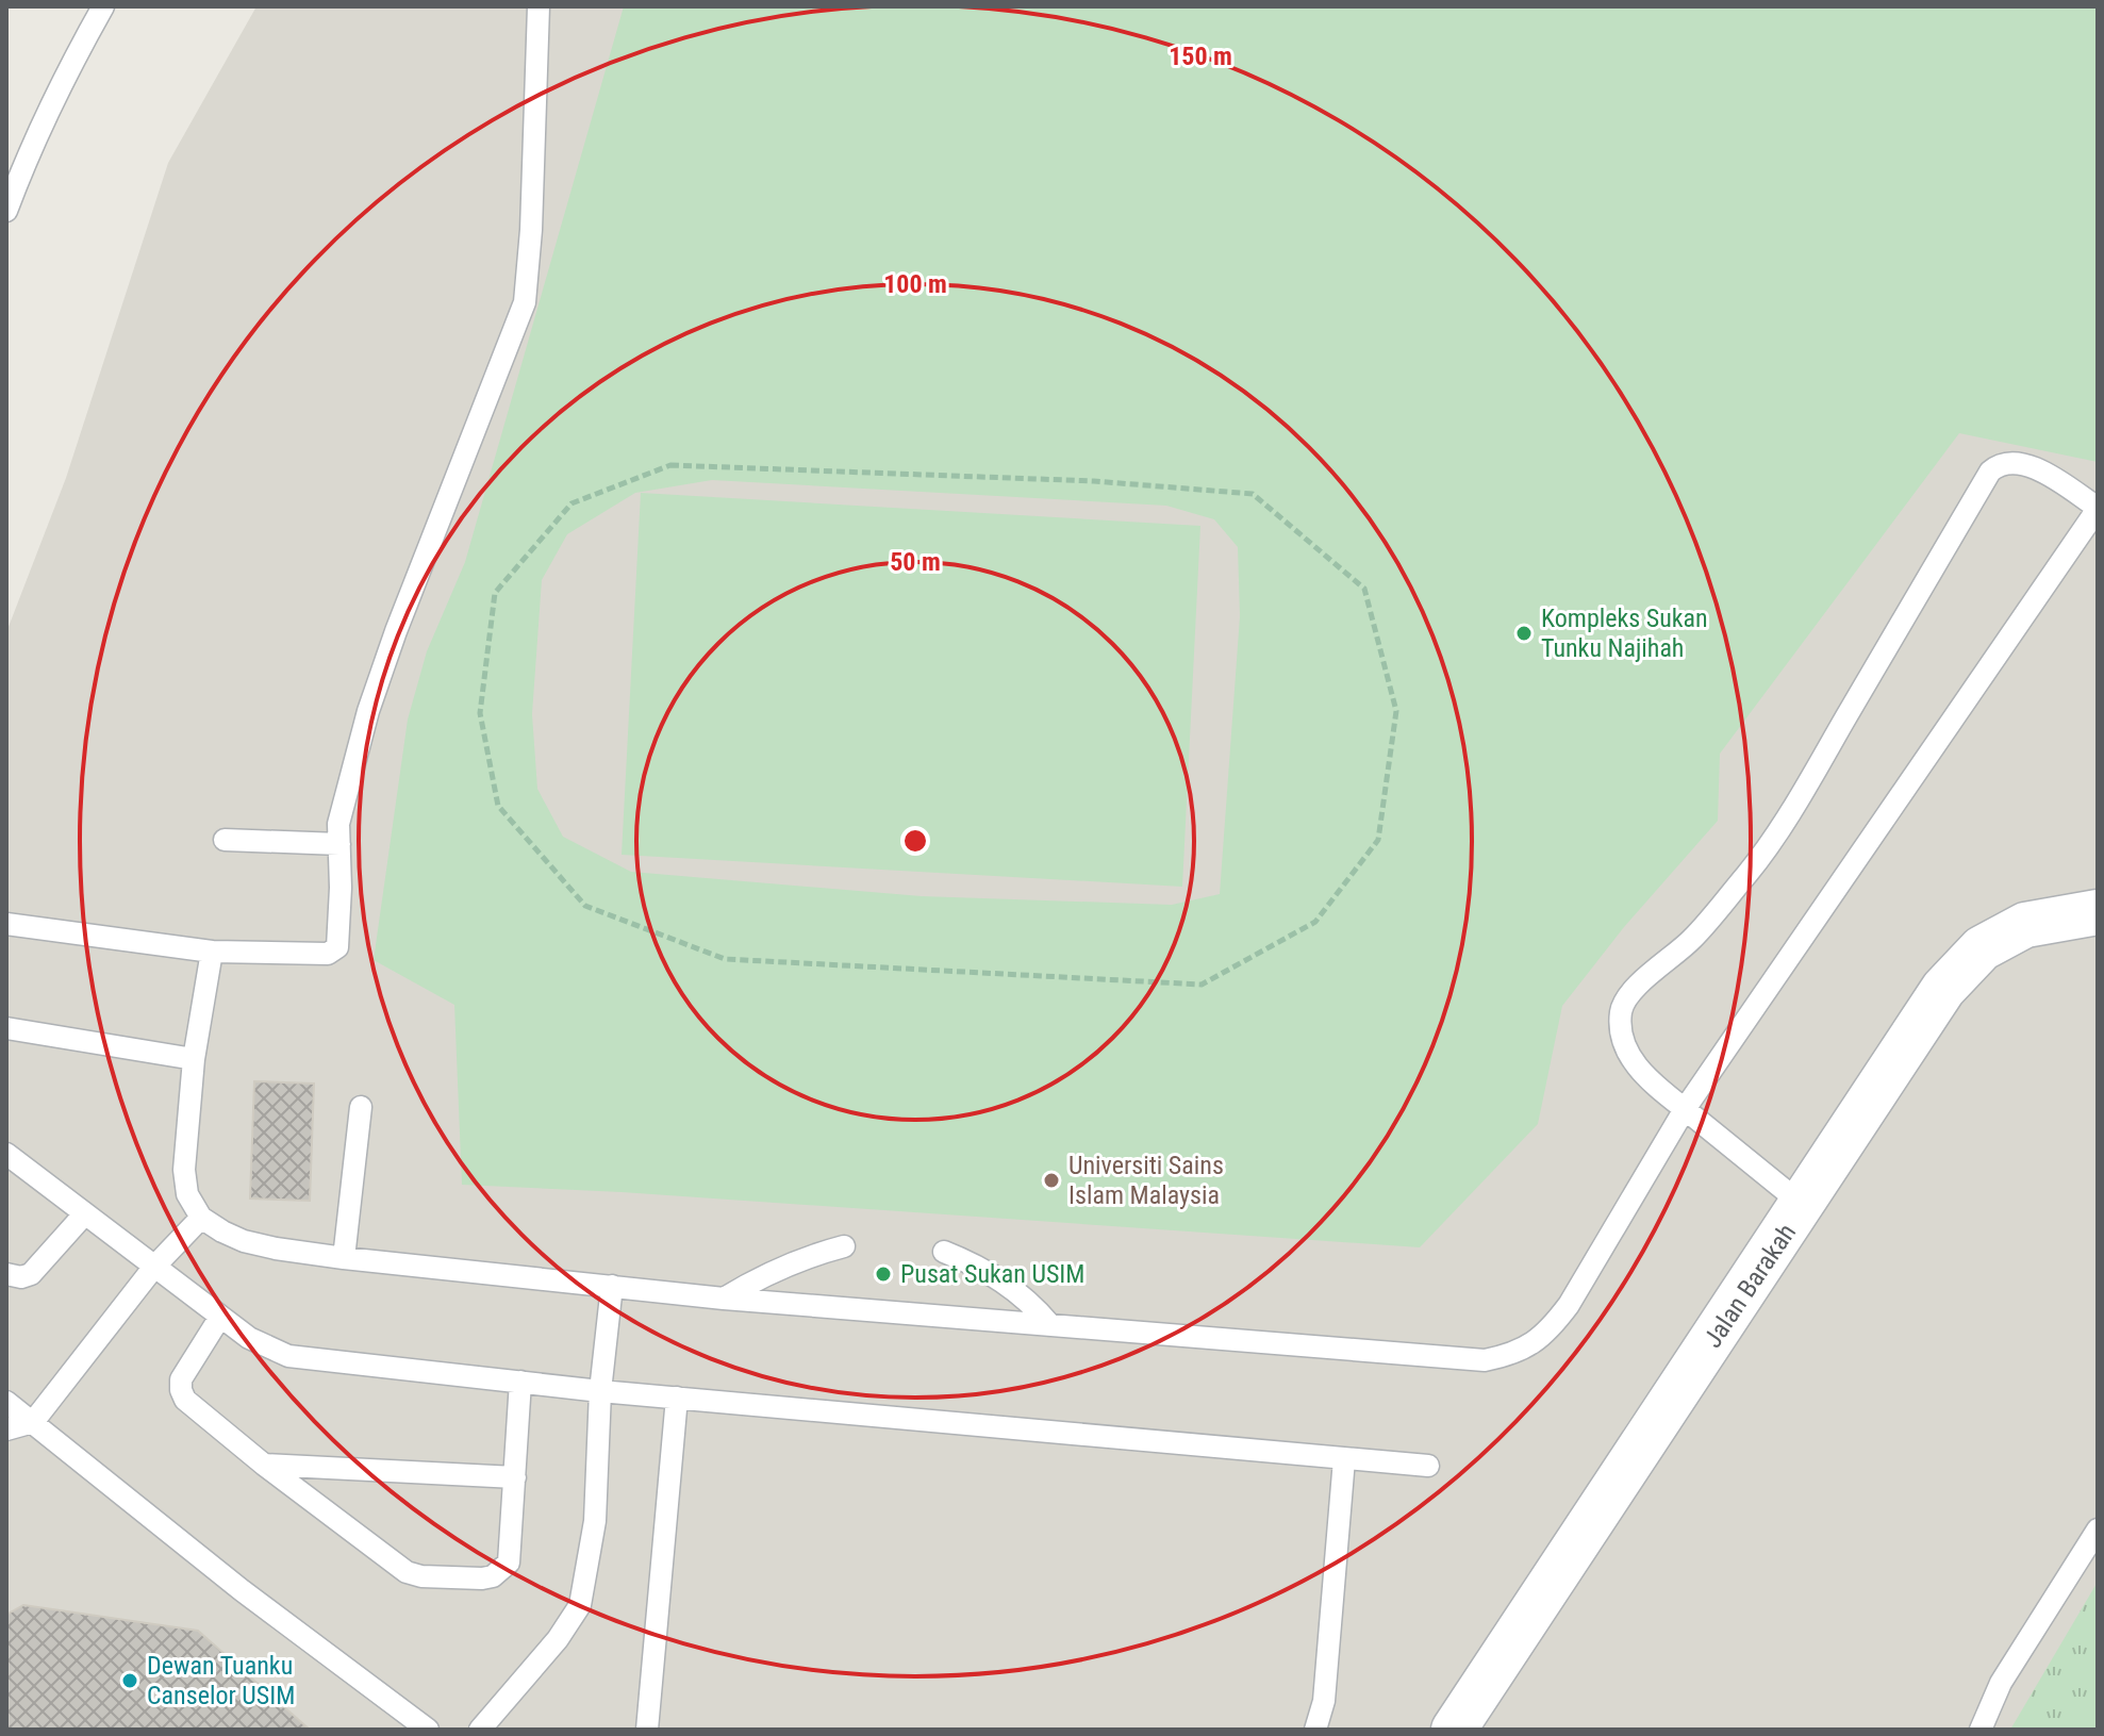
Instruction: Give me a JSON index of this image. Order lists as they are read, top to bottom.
{
  "streets": {
    "street": ["Jalan Barakah"]
  },
  "places": [
    "Kompleks Sukan Tunku Najihah",
    "Universiti Sains Islam Malaysia",
    "Pusat Sukan USIM",
    "Dewan Tuanku Canselor USIM"
  ],
  "rings": ["150 m", "100 m", "50 m"]
}
